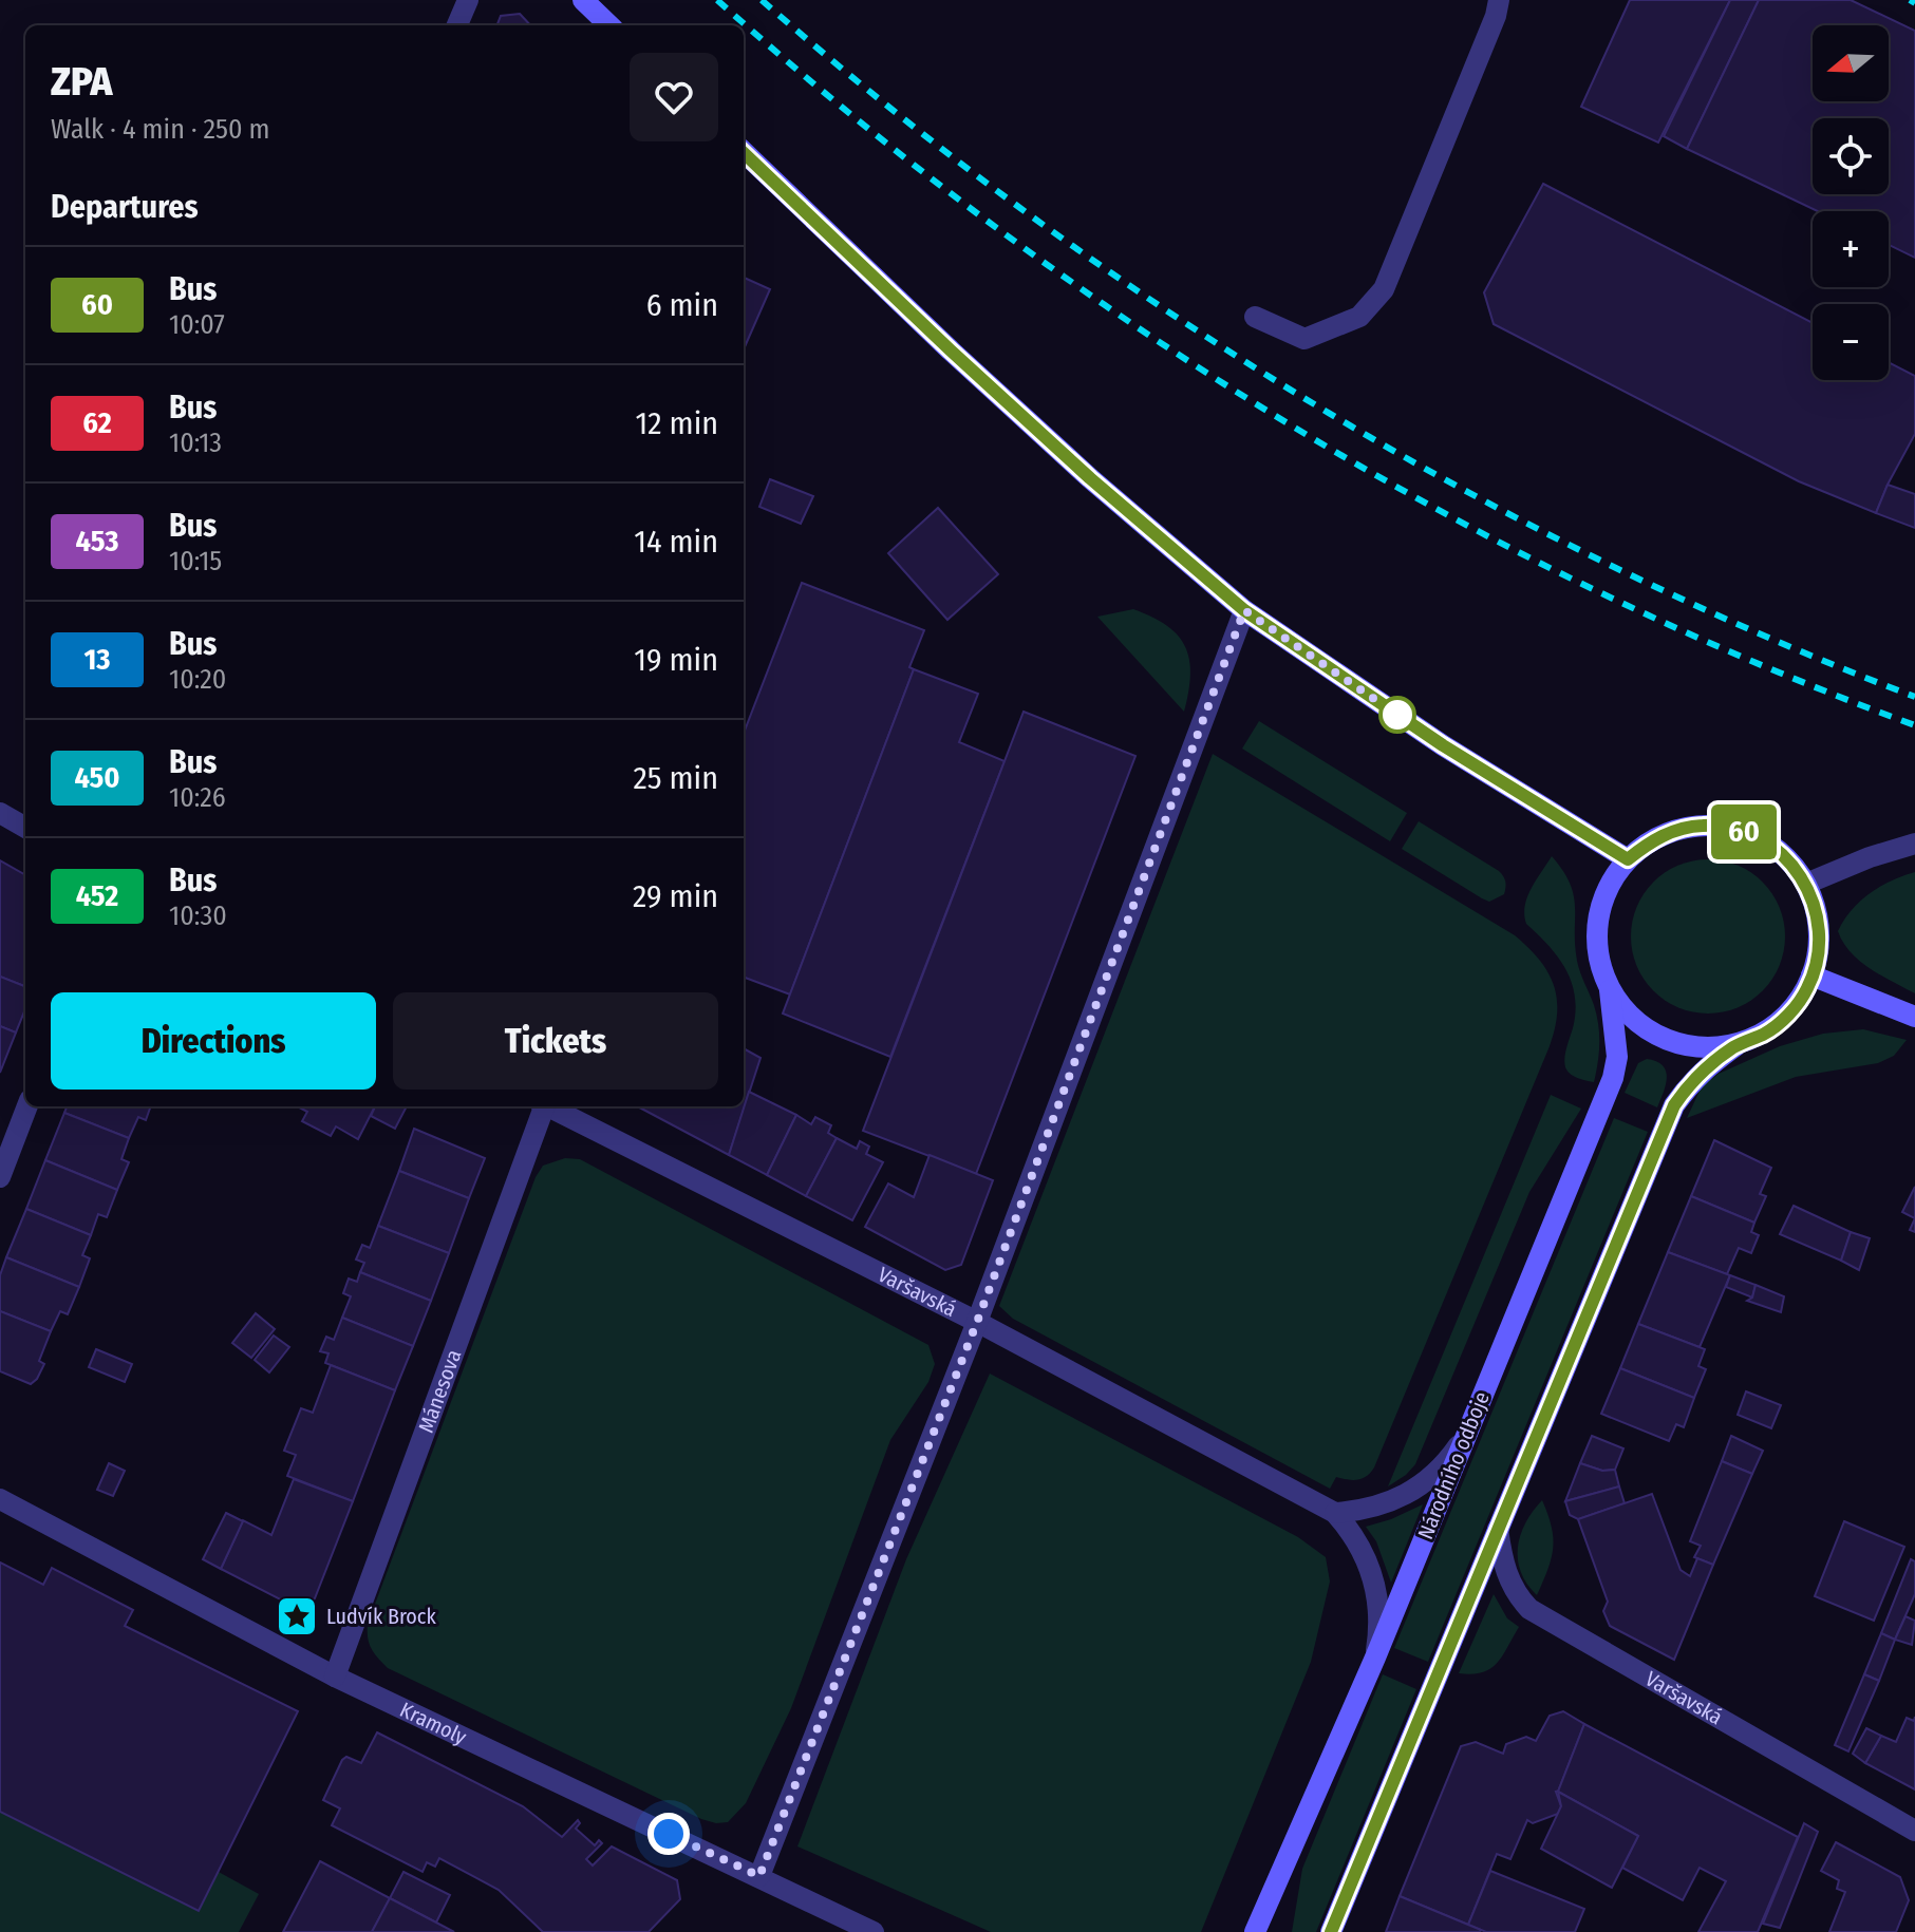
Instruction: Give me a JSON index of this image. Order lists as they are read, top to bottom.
{
  "streets": {
    "main road": ["Národního odboje"],
    "street": ["Varšavská", "Mánesova", "Kramoly"]
  },
  "crossings": [
    ["Varšavská", "Národního odboje"],
    ["Mánesova", "Kramoly"]
  ],
  "places": {
    "place": ["Ludvík Brock"]
  },
  "lines": ["bus line 60"],
  "north": "left",
  "page": {
    "on_map": "60",
    "map_buttons": ["+", "−"],
    "heading": [
      ["ZPA", "Walk · 4 min · 250 m"],
      "Departures"
    ],
    "list": [
      {
        "mark": "60",
        "name": "Bus",
        "note": "10:07",
        "value": "6 min"
      },
      {
        "mark": "62",
        "name": "Bus",
        "note": "10:13",
        "value": "12 min"
      },
      {
        "mark": "453",
        "name": "Bus",
        "note": "10:15",
        "value": "14 min"
      },
      {
        "mark": "13",
        "name": "Bus",
        "note": "10:20",
        "value": "19 min"
      },
      {
        "mark": "450",
        "name": "Bus",
        "note": "10:26",
        "value": "25 min"
      },
      {
        "mark": "452",
        "name": "Bus",
        "note": "10:30",
        "value": "29 min"
      }
    ],
    "buttons": ["Directions", "Tickets"]
  }
}
